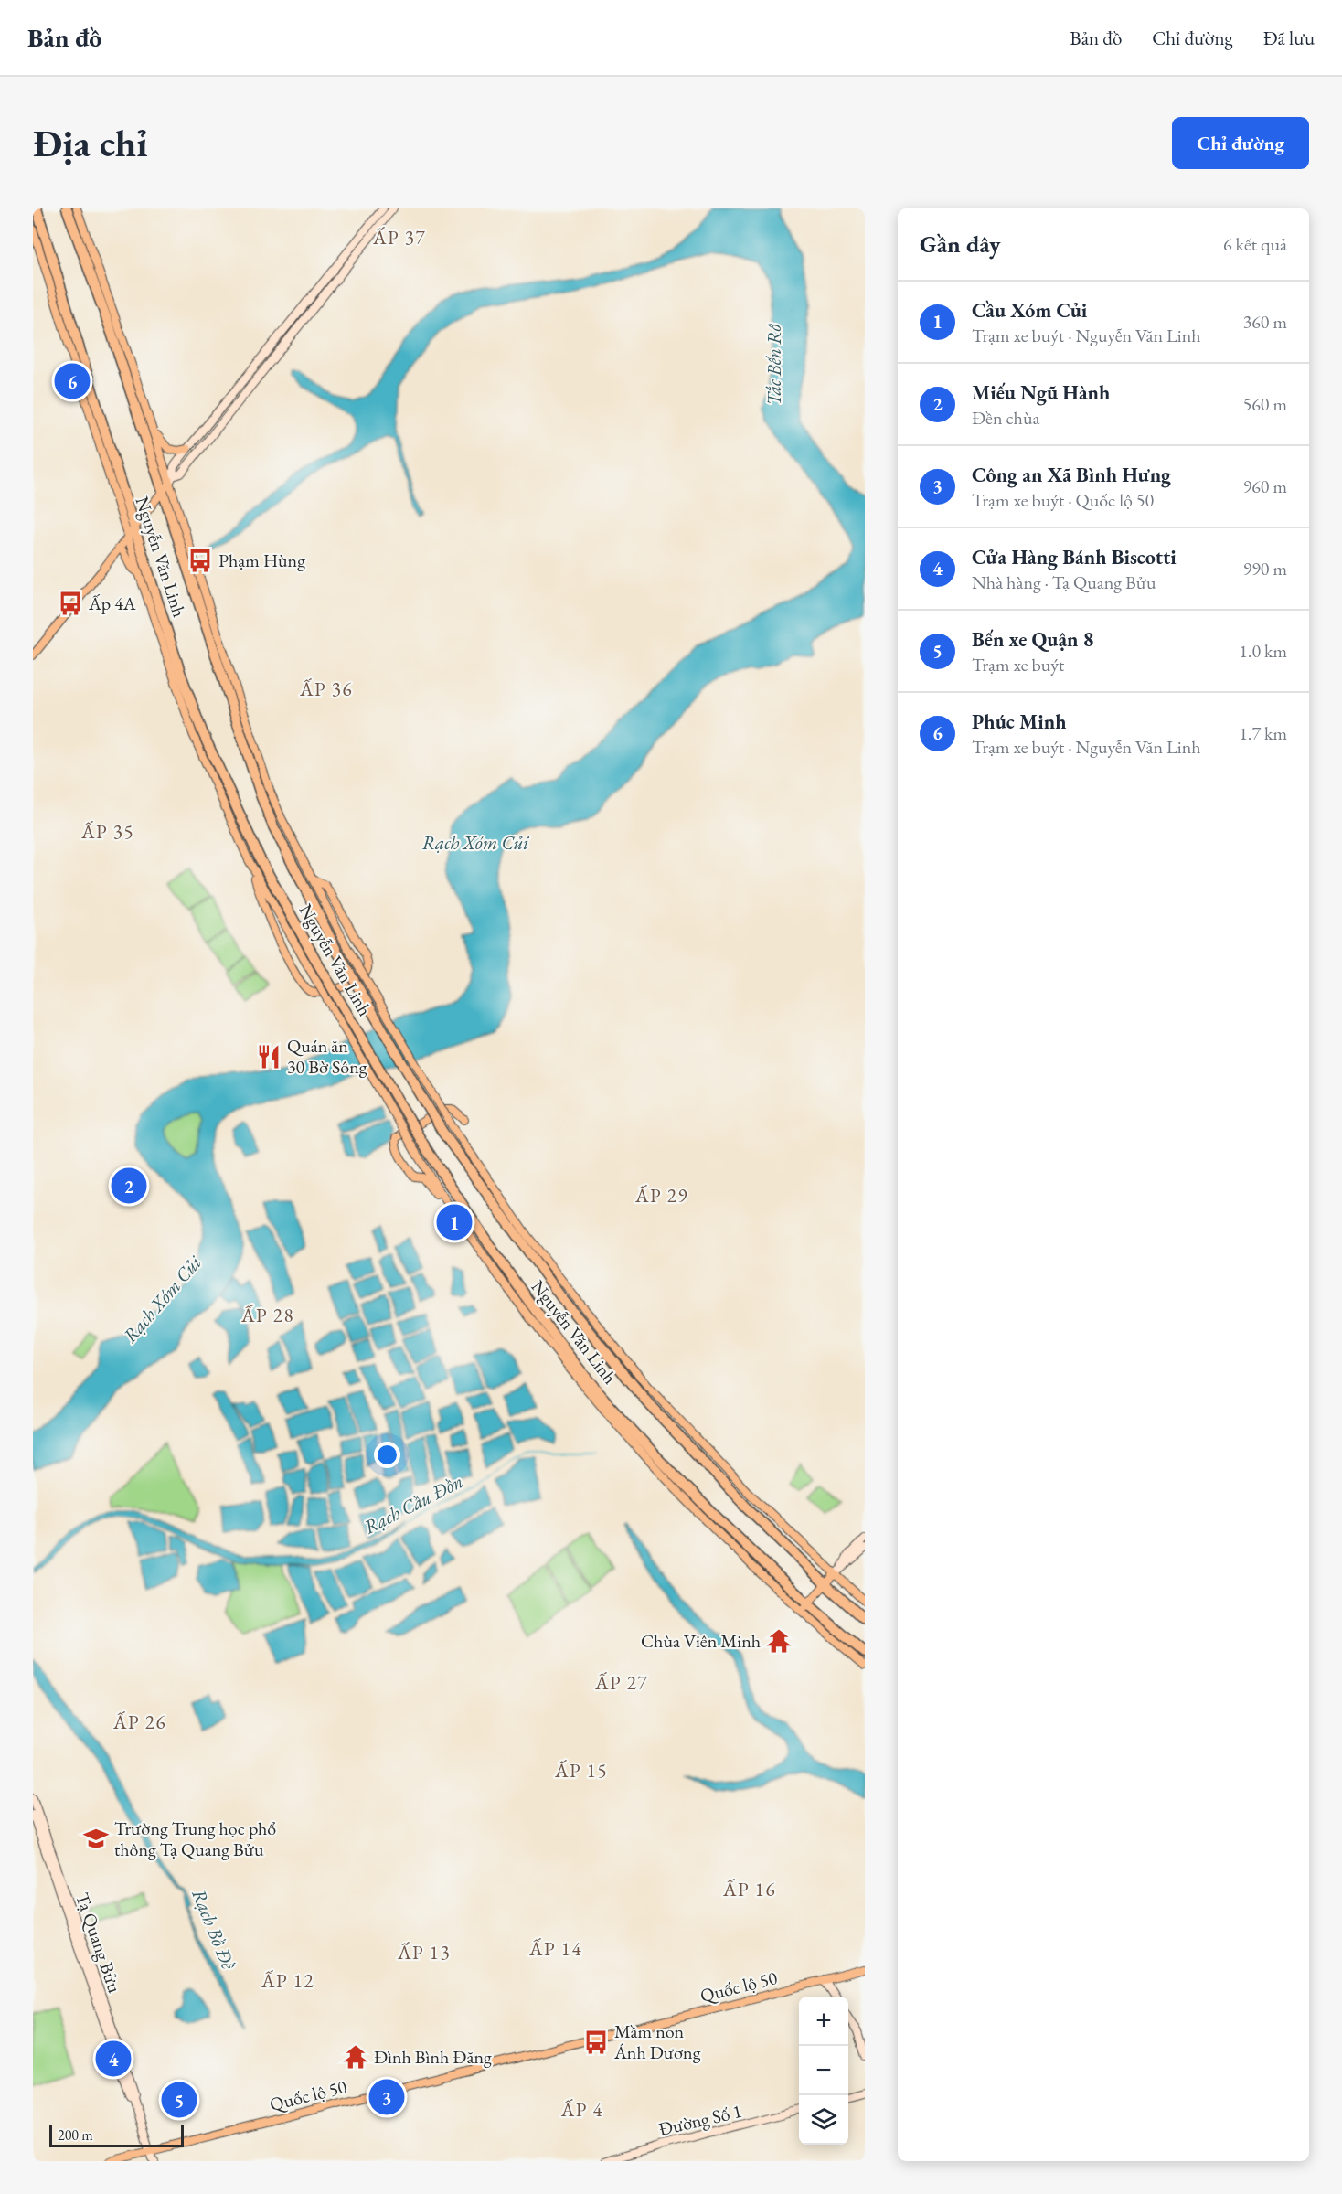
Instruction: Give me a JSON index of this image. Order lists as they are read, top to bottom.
{
  "streets": {
    "highway": ["Nguyễn Văn Linh"],
    "main road": ["Tạ Quang Bửu", "Quốc lộ 50", "Đường Số 1"]
  },
  "crossings": [
    ["Tạ Quang Bửu", "Quốc lộ 50"]
  ],
  "districts": [
    "ẤP 37",
    "ẤP 36",
    "ẤP 35",
    "ẤP 29",
    "ẤP 28",
    "ẤP 27",
    "ẤP 26",
    "ẤP 15",
    "ẤP 16",
    "ẤP 14",
    "ẤP 13",
    "ẤP 12",
    "ẤP 4"
  ],
  "water": [
    "Tắc Bến Rô",
    "Rạch Xóm Củi",
    "Rạch Cầu Đồn",
    "Rạch Bồ Đề"
  ],
  "places": {
    "bus stop": ["Phạm Hùng", "Ấp 4A", "Mầm non Ánh Dương"],
    "restaurant": ["Quán ăn 30 Bờ Sông"],
    "temple": ["Chùa Viên Minh", "Đình Bình Đăng"],
    "school or university": ["Trường Trung học phổ thông Tạ Quang Bửu"]
  },
  "scale_bar": "200 m",
  "page": {
    "header": "Bản đồ",
    "nav": ["Bản đồ", "Chỉ đường", "Đã lưu"],
    "buttons": "Chỉ đường",
    "title": "Địa chỉ",
    "heading": ["Gần đây", "6 kết quả"],
    "list": [
      {
        "mark": "1",
        "name": "Cầu Xóm Củi",
        "note": "Trạm xe buýt · Nguyễn Văn Linh",
        "value": "360 m"
      },
      {
        "mark": "2",
        "name": "Miếu Ngũ Hành",
        "note": "Đền chùa",
        "value": "560 m"
      },
      {
        "mark": "3",
        "name": "Công an Xã Bình Hưng",
        "note": "Trạm xe buýt · Quốc lộ 50",
        "value": "960 m"
      },
      {
        "mark": "4",
        "name": "Cửa Hàng Bánh Biscotti",
        "note": "Nhà hàng · Tạ Quang Bửu",
        "value": "990 m"
      },
      {
        "mark": "5",
        "name": "Bến xe Quận 8",
        "note": "Trạm xe buýt",
        "value": "1.0 km"
      },
      {
        "mark": "6",
        "name": "Phúc Minh",
        "note": "Trạm xe buýt · Nguyễn Văn Linh",
        "value": "1.7 km"
      }
    ],
    "pins": [
      "6",
      "2",
      "1",
      "4",
      "3",
      "5"
    ],
    "map_buttons": ["+", "−"],
    "scale": "200 m"
  }
}
